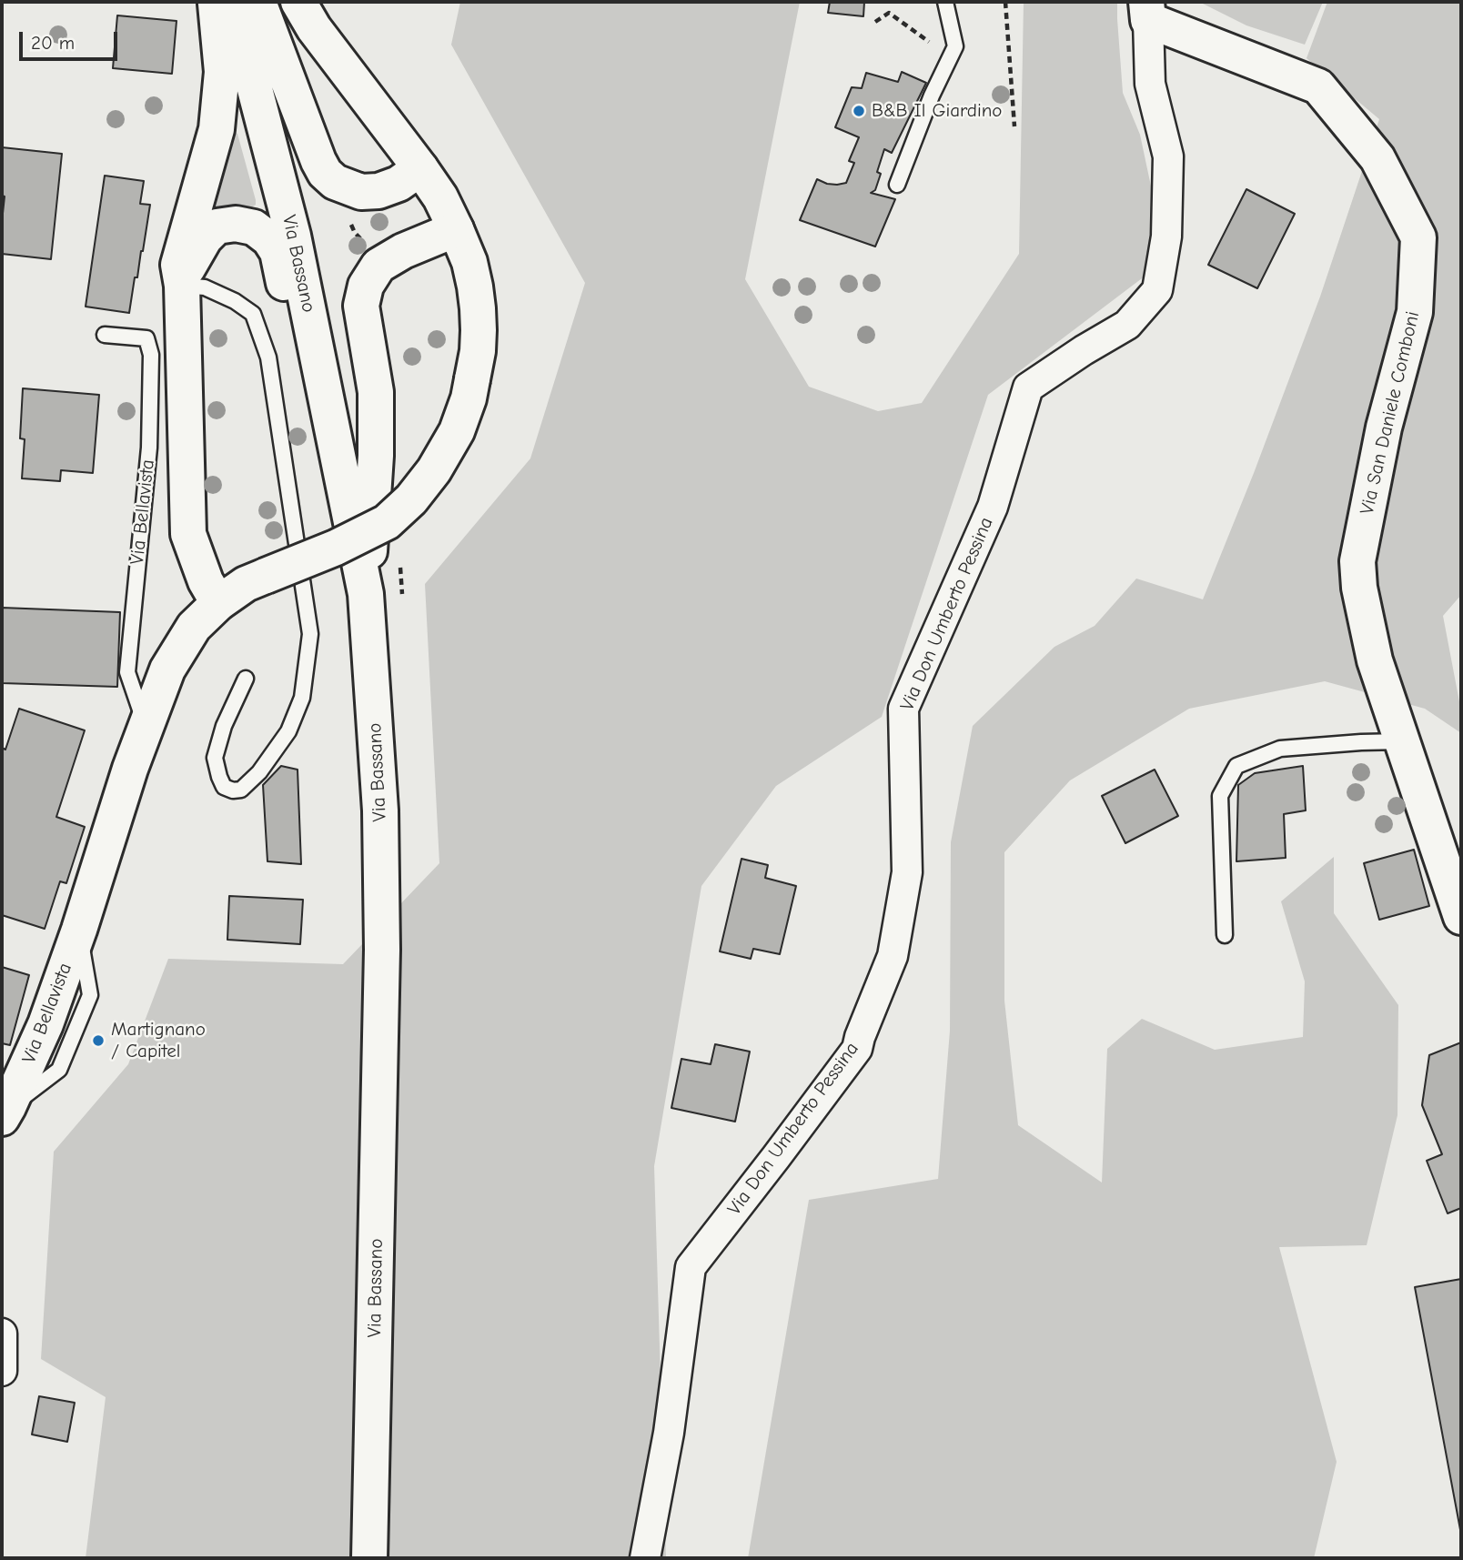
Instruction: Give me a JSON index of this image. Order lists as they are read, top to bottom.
{
  "streets": {
    "main road": ["Via Bassano", "Via San Daniele Comboni", "Via Bellavista"],
    "street": ["Via Don Umberto Pessina"]
  },
  "crossings": [
    ["Via San Daniele Comboni", "Via Don Umberto Pessina"]
  ],
  "places": ["B&B Il Giardino", "Martignano / Capitel"],
  "scale_bar": "20 m"
}
